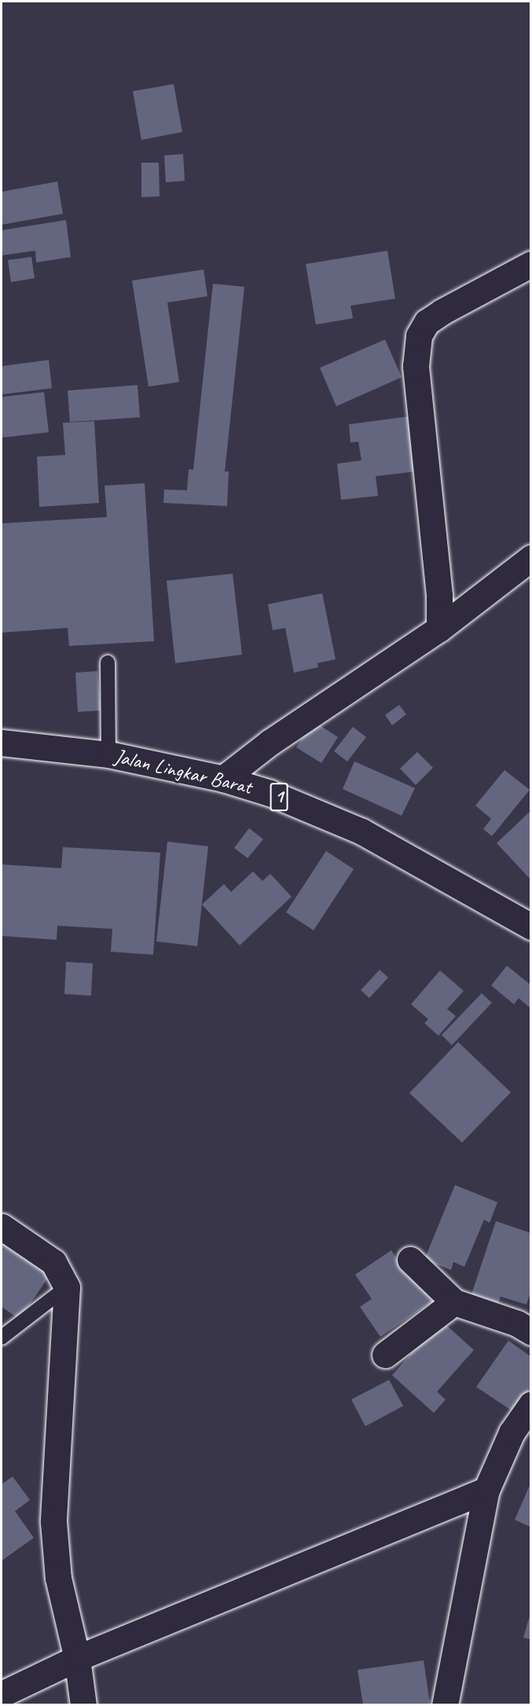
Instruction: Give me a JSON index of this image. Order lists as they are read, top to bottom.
{
  "streets": {
    "main road": ["Jalan Lingkar Barat", "1"]
  }
}
